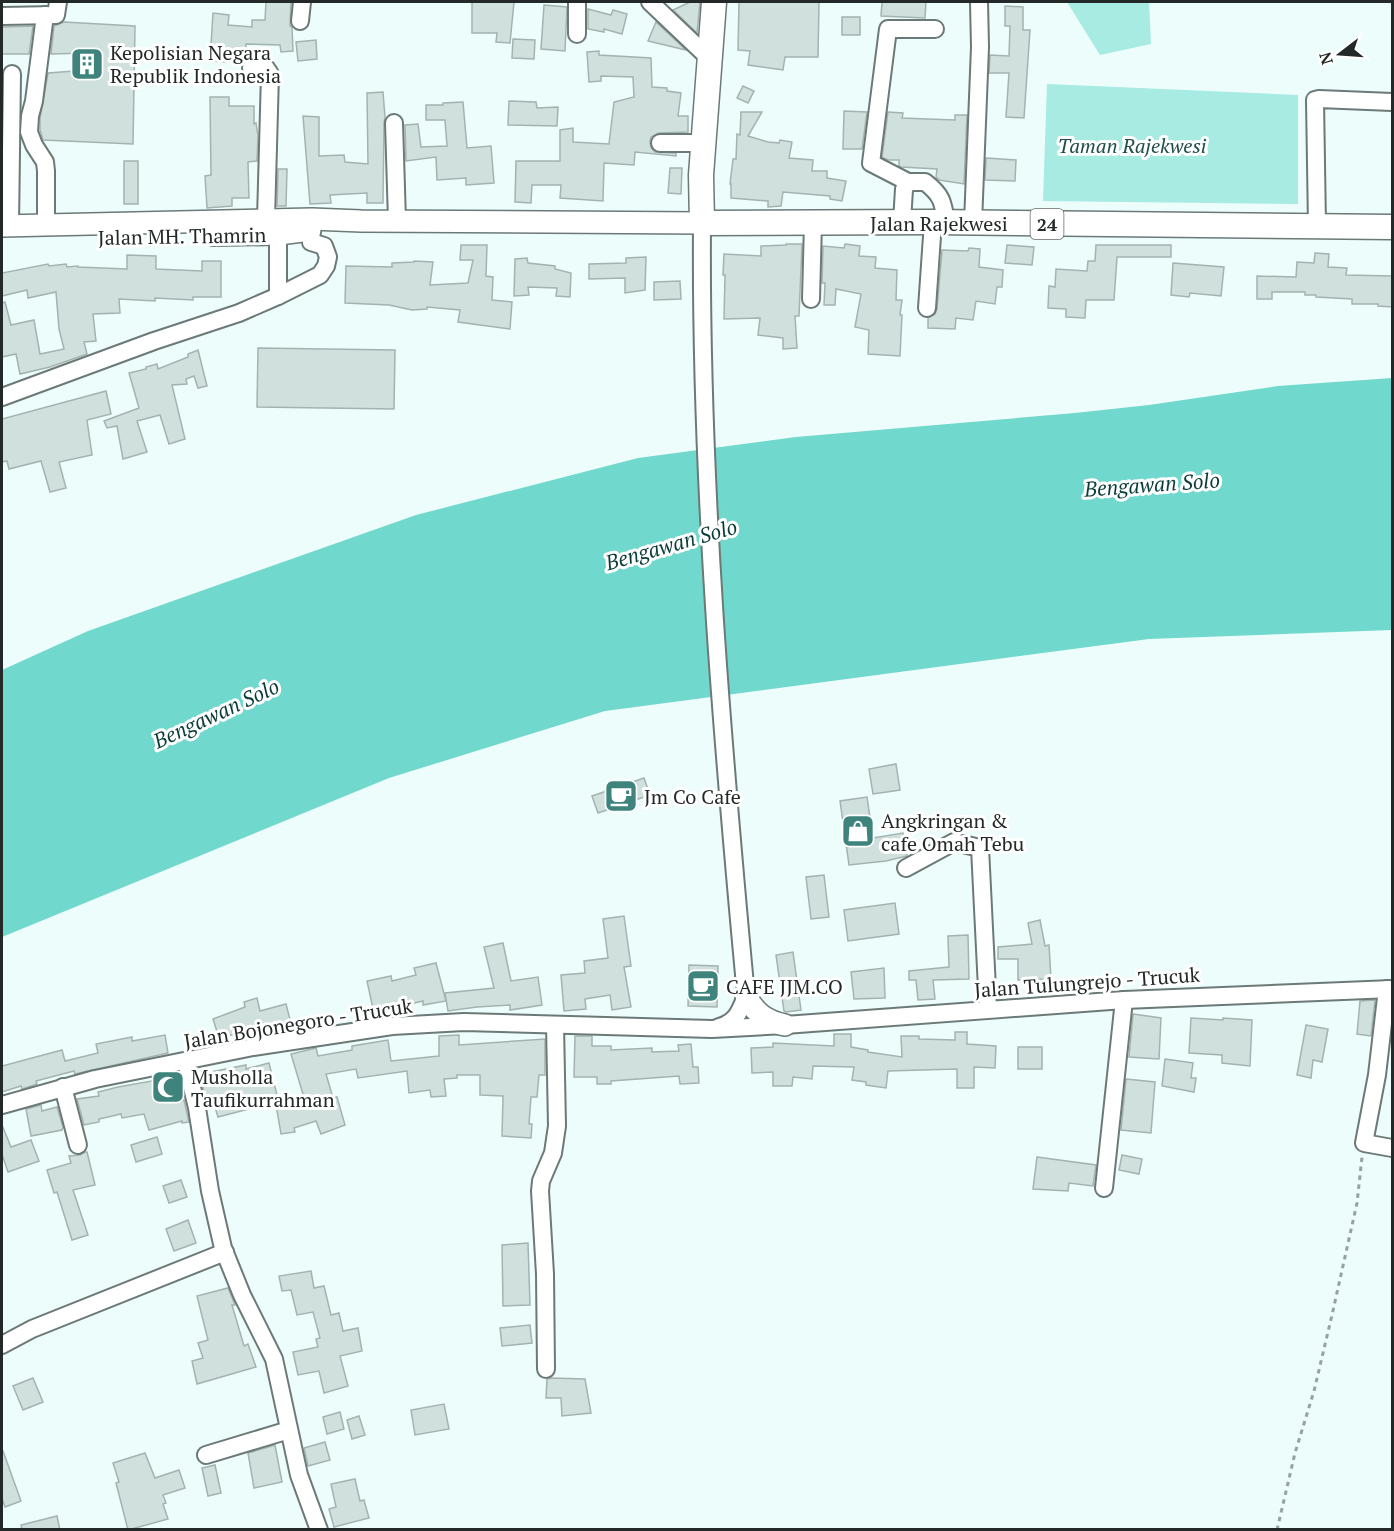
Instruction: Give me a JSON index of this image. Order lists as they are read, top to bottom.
{
  "streets": {
    "highway": ["Jalan Rajekwesi", "24"],
    "main road": ["Jalan MH. Thamrin"],
    "street": ["Jalan Tulungrejo - Trucuk", "Jalan Bojonegoro - Trucuk"]
  },
  "crossings": [
    ["Jalan Rajekwesi", "Jalan MH. Thamrin"],
    ["Jalan Tulungrejo - Trucuk", "Jalan Bojonegoro - Trucuk"]
  ],
  "water": ["Bengawan Solo"],
  "parks": ["Taman Rajekwesi"],
  "places": {
    "building": ["Kepolisian Negara Republik Indonesia"],
    "cafe": ["Jm Co Cafe", "CAFE JJM.CO"],
    "shop": ["Angkringan & cafe Omah Tebu"],
    "mosque": ["Musholla Taufikurrahman"]
  },
  "north": "left"
}
